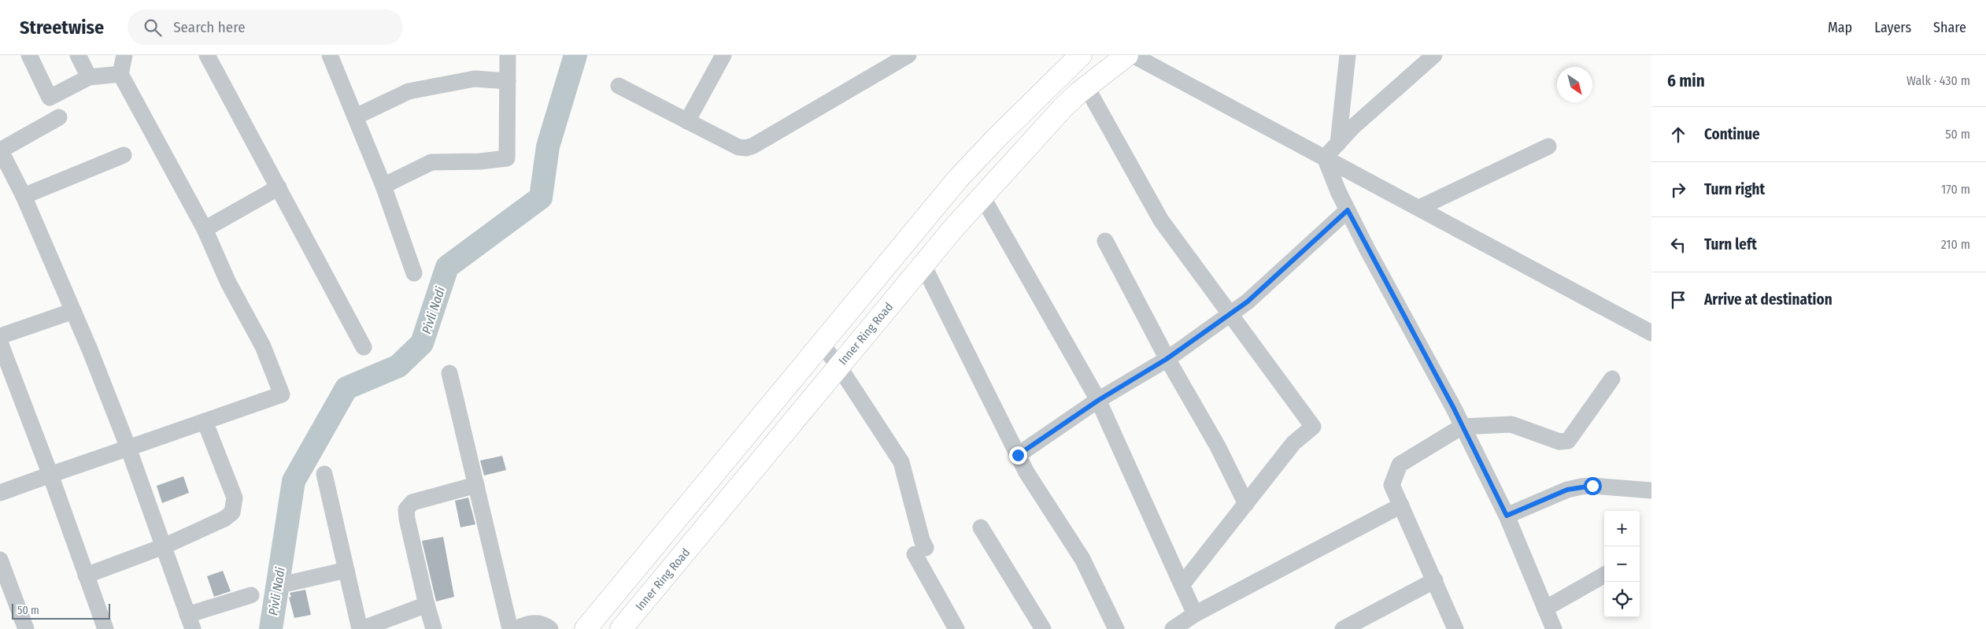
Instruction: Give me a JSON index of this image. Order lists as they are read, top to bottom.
{
  "streets": {
    "highway": ["Inner Ring Road"]
  },
  "water": ["Pivli Nadi"],
  "scale_bar": "50 m",
  "north": "bottom right",
  "page": {
    "header": "Streetwise",
    "search": "Search here",
    "nav": ["Map", "Layers", "Share"],
    "heading": ["6 min", "Walk · 430 m"],
    "list": [
      ["Continue", "50 m"],
      ["Turn right", "170 m"],
      ["Turn left", "210 m"],
      "Arrive at destination"
    ],
    "map_buttons": ["+", "−"],
    "scale": "50 m"
  }
}
